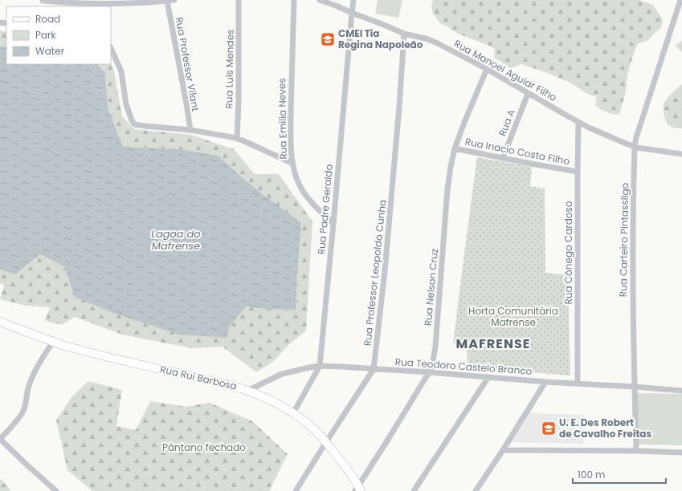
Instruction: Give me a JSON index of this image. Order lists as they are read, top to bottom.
{
  "streets": {
    "street": [
      "Rua Professor Vilant",
      "Rua Luís Mendes",
      "Rua Manoel Aguiar Filho",
      "Rua Emília Neves",
      "Rua A",
      "Rua Inacio Costa Filho",
      "Rua Padre Geraldo",
      "Rua Carteiro Pintassilgo",
      "Rua Cônego Cardoso",
      "Rua Professor Leopoldo Cunha",
      "Rua Nelson Cruz",
      "Rua Teodoro Castelo Branco",
      "Rua Rui Barbosa"
    ]
  },
  "crossings": [
    ["Rua Manoel Aguiar Filho", "Rua A"],
    ["Rua Manoel Aguiar Filho", "Rua Padre Geraldo"],
    ["Rua Manoel Aguiar Filho", "Rua Carteiro Pintassilgo"],
    ["Rua Manoel Aguiar Filho", "Rua Cônego Cardoso"],
    ["Rua Manoel Aguiar Filho", "Rua Professor Leopoldo Cunha"],
    ["Rua Manoel Aguiar Filho", "Rua Nelson Cruz"],
    ["Rua Emília Neves", "Rua Padre Geraldo"],
    ["Rua A", "Rua Inacio Costa Filho"],
    ["Rua Inacio Costa Filho", "Rua Cônego Cardoso"],
    ["Rua Inacio Costa Filho", "Rua Nelson Cruz"],
    ["Rua Padre Geraldo", "Rua Teodoro Castelo Branco"],
    ["Rua Padre Geraldo", "Rua Rui Barbosa"],
    ["Rua Carteiro Pintassilgo", "Rua Teodoro Castelo Branco"],
    ["Rua Cônego Cardoso", "Rua Teodoro Castelo Branco"],
    ["Rua Professor Leopoldo Cunha", "Rua Teodoro Castelo Branco"],
    ["Rua Professor Leopoldo Cunha", "Rua Rui Barbosa"],
    ["Rua Nelson Cruz", "Rua Teodoro Castelo Branco"],
    ["Rua Nelson Cruz", "Rua Rui Barbosa"],
    ["Rua Teodoro Castelo Branco", "Rua Rui Barbosa"]
  ],
  "districts": ["MAFRENSE"],
  "water": ["Lagoa do Mafrense"],
  "parks": ["Horta Comunitária Mafrense", "Pântano fechado"],
  "places": {
    "school or university": ["CMEI Tia Regina Napoleão", "U. E. Des Robert de Cavalho Freitas"]
  },
  "legend": ["Road", "Park", "Water"],
  "scale_bar": "100 m"
}
